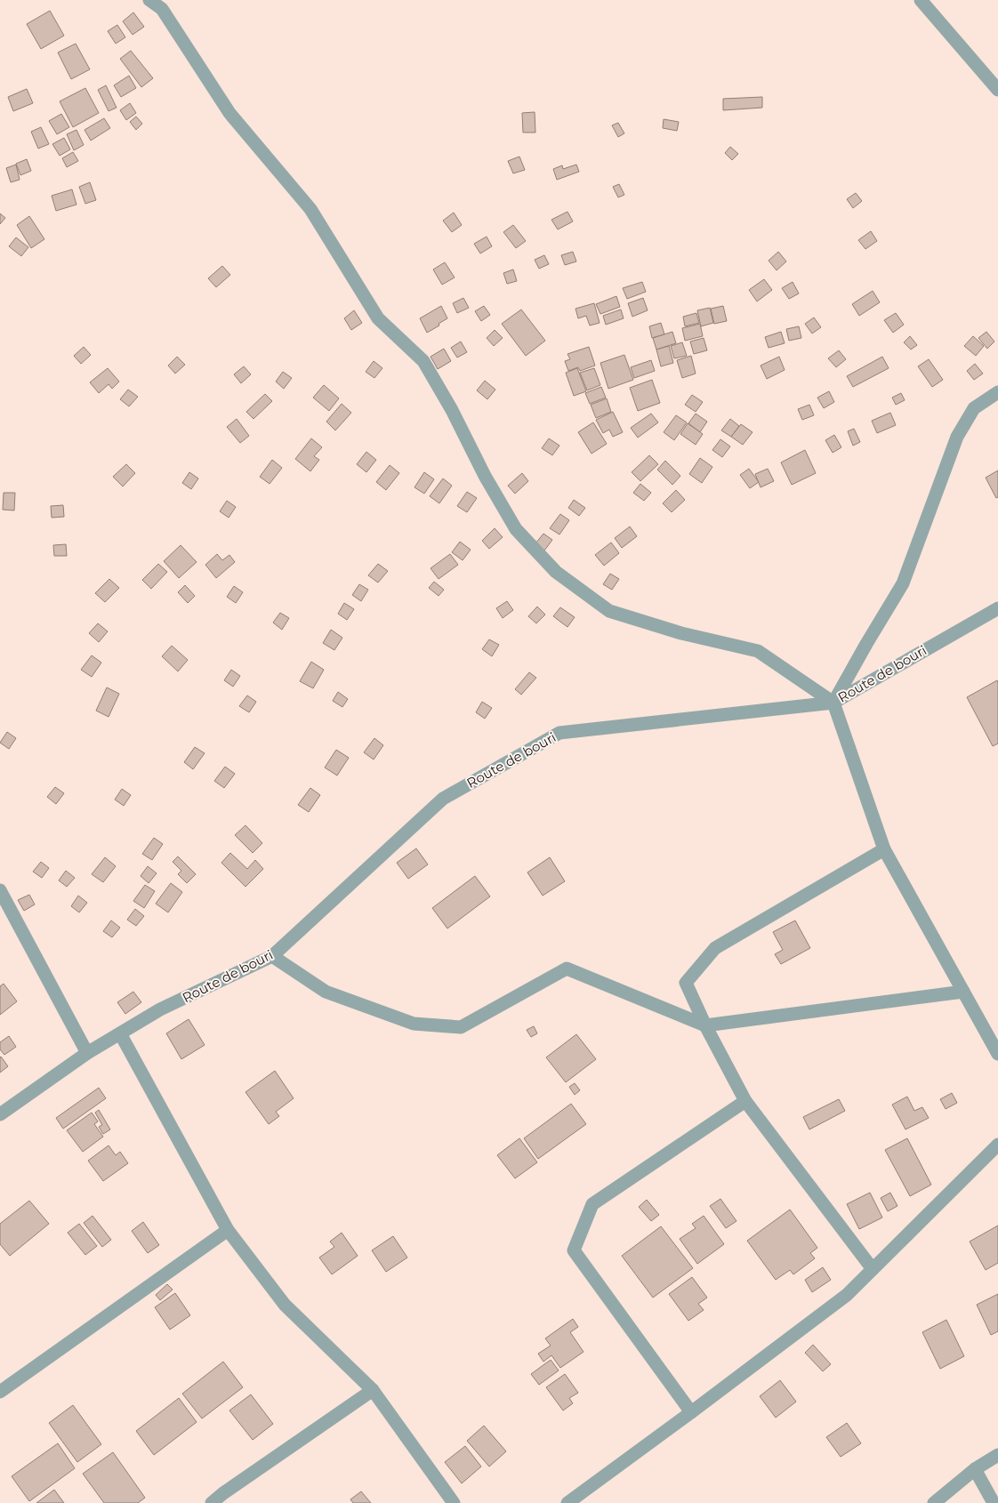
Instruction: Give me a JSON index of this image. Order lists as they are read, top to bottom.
{
  "streets": {
    "street": ["Route de bouri"]
  }
}
